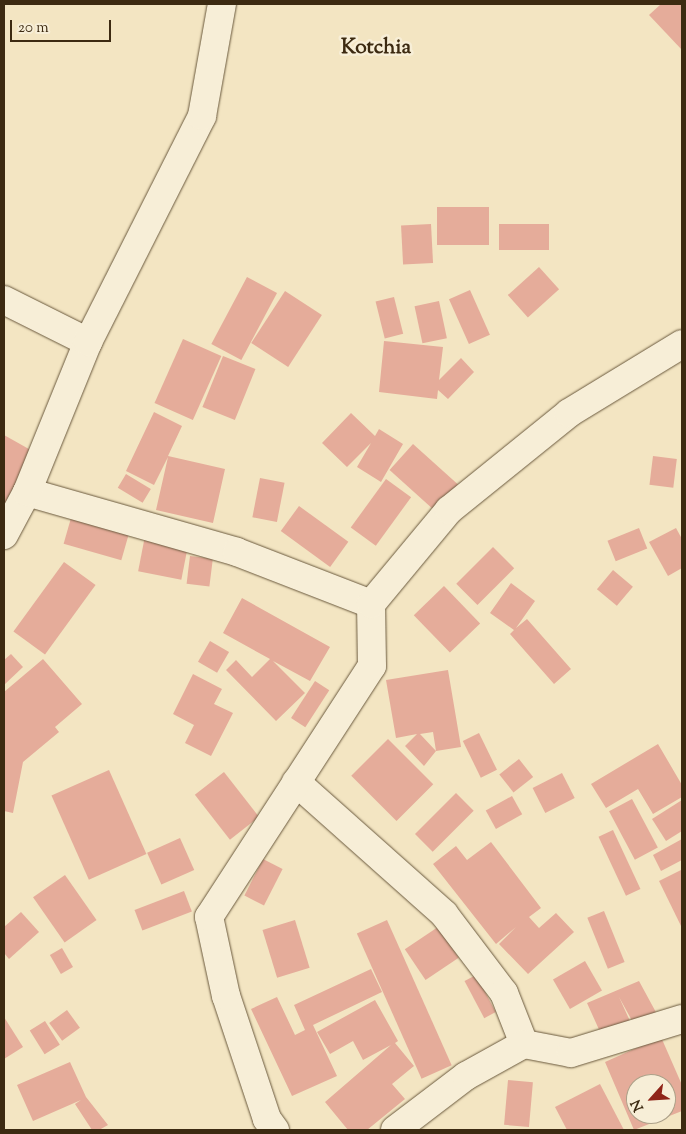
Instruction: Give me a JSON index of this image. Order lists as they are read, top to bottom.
{
  "districts": ["Kotchia"],
  "scale_bar": "20 m",
  "north": "bottom left"
}
